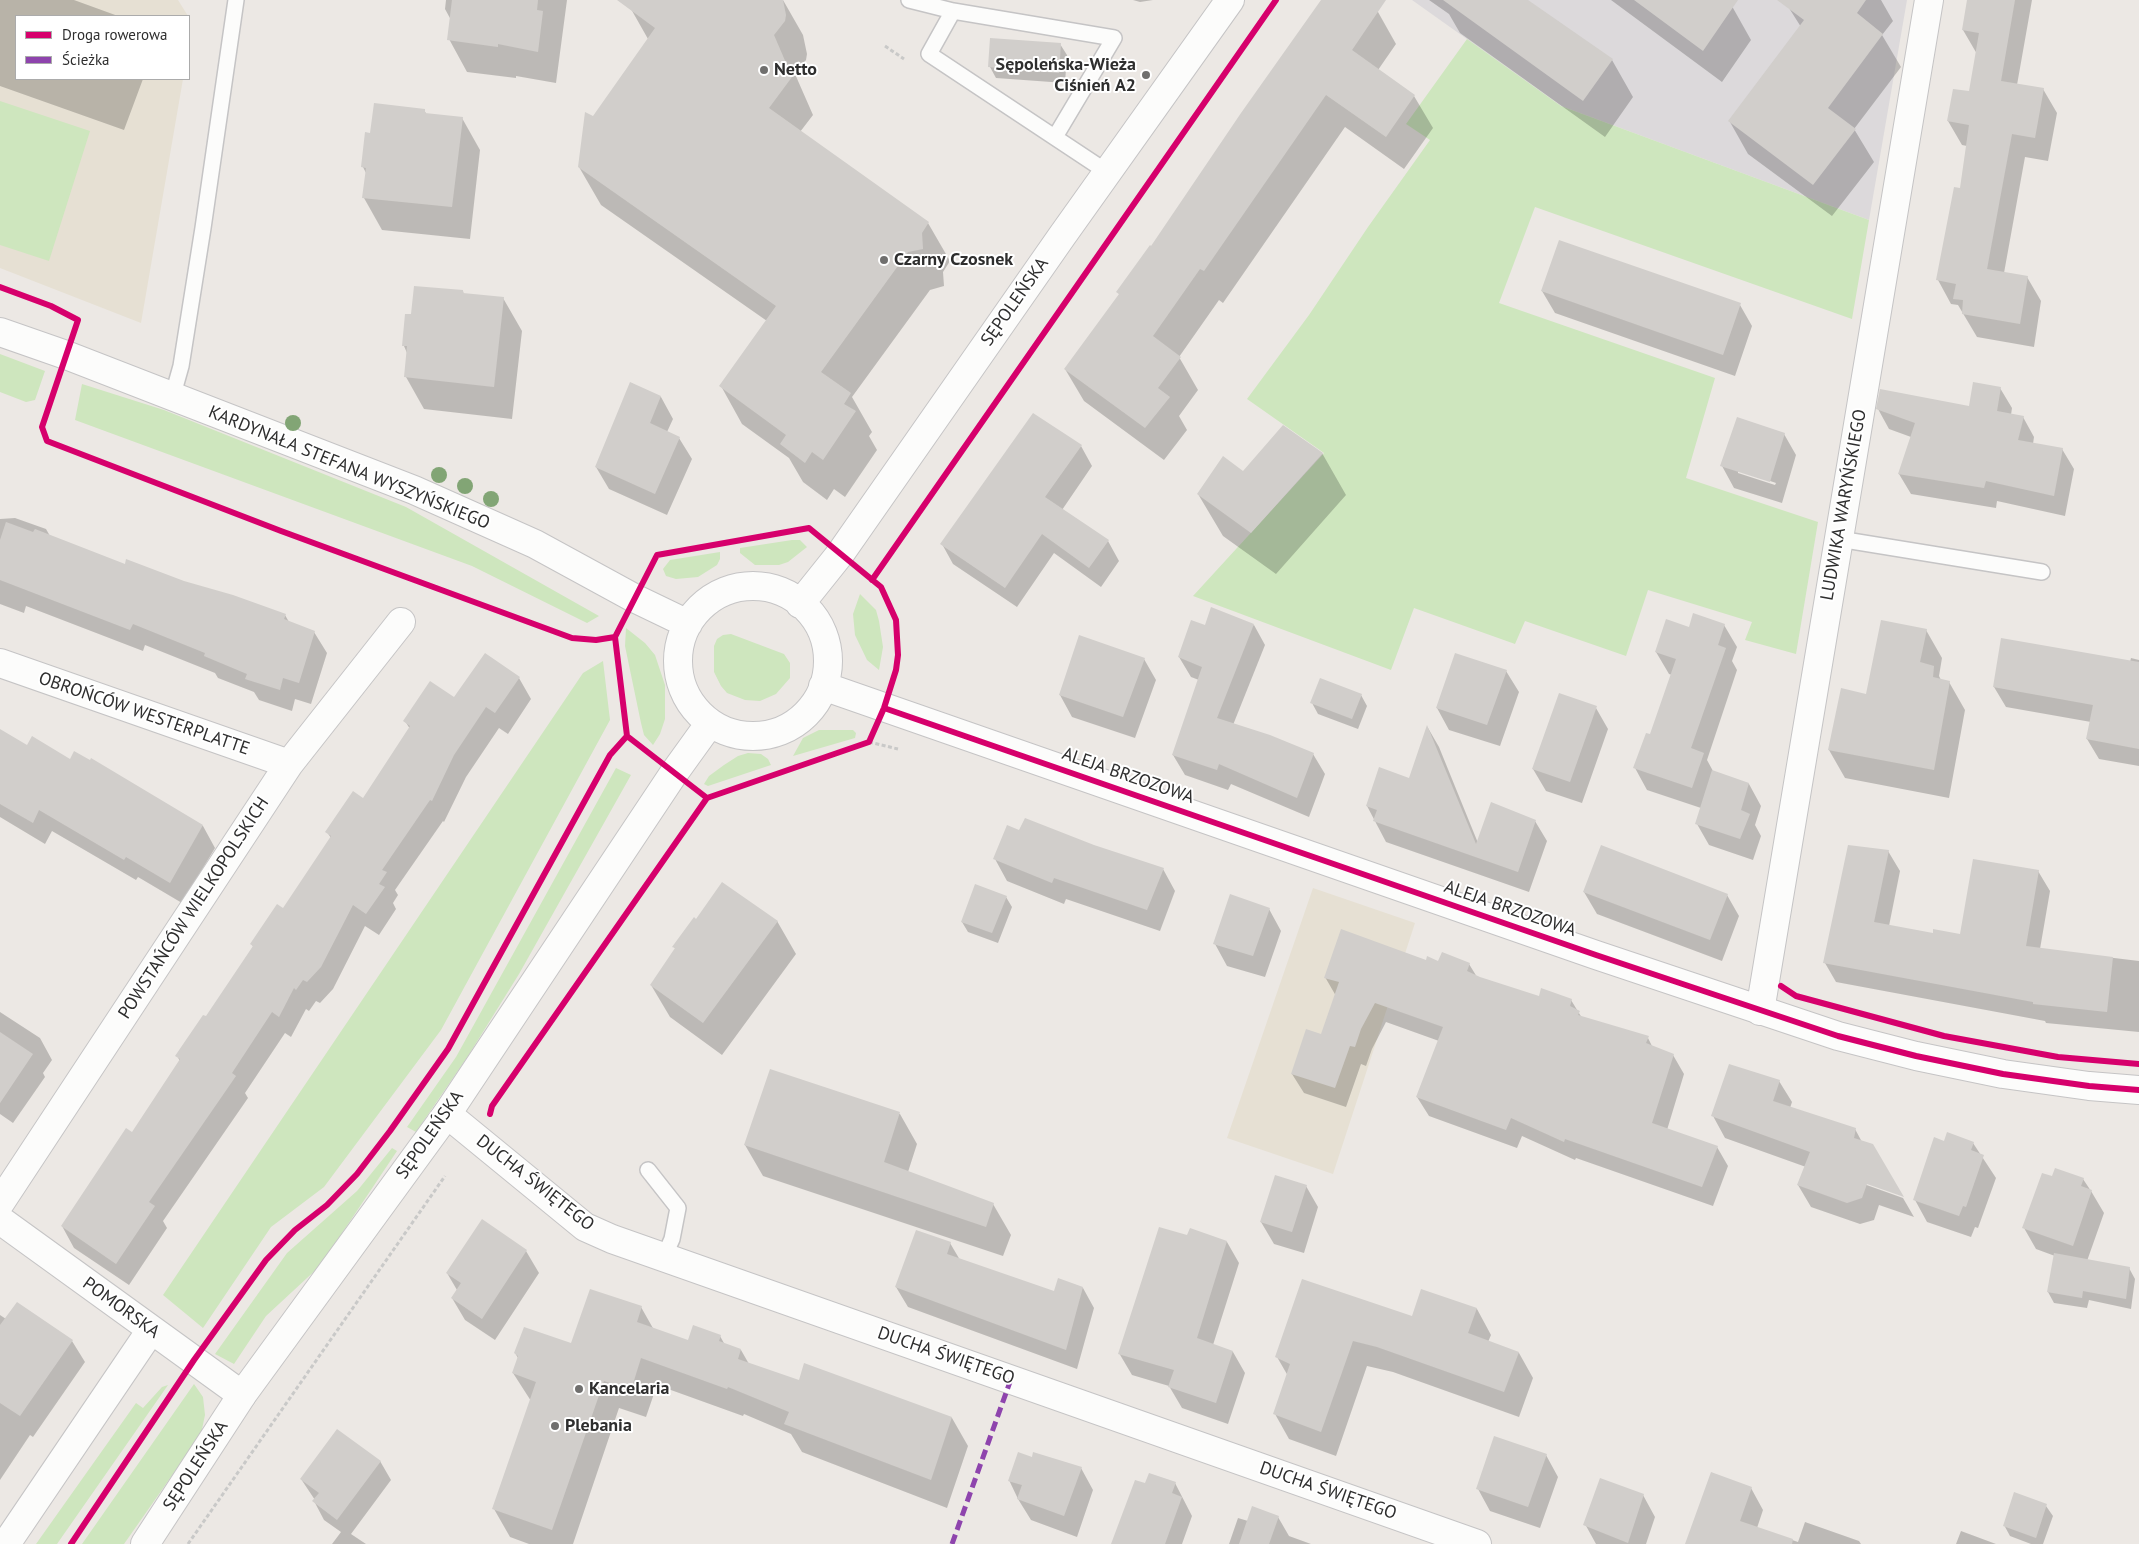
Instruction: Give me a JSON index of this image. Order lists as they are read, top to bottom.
{
  "streets": {
    "street": [
      "SĘPOLEŃSKA",
      "KARDYNAŁA STEFANA WYSZYŃSKIEGO",
      "LUDWIKA WARYŃSKIEGO",
      "OBROŃCÓW WESTERPLATTE",
      "ALEJA BRZOZOWA",
      "POWSTAŃCÓW WIELKOPOLSKICH",
      "DUCHA ŚWIĘTEGO",
      "POMORSKA"
    ]
  },
  "crossings": [
    ["SĘPOLEŃSKA", "KARDYNAŁA STEFANA WYSZYŃSKIEGO"],
    ["SĘPOLEŃSKA", "ALEJA BRZOZOWA"],
    ["SĘPOLEŃSKA", "DUCHA ŚWIĘTEGO"],
    ["SĘPOLEŃSKA", "POMORSKA"],
    ["KARDYNAŁA STEFANA WYSZYŃSKIEGO", "ALEJA BRZOZOWA"],
    ["LUDWIKA WARYŃSKIEGO", "ALEJA BRZOZOWA"],
    ["OBROŃCÓW WESTERPLATTE", "POWSTAŃCÓW WIELKOPOLSKICH"]
  ],
  "places": [
    "Netto",
    "Sępoleńska-Wieża Ciśnień A2",
    "Czarny Czosnek",
    "Kancelaria",
    "Plebania"
  ],
  "legend": ["Droga rowerowa", "Ścieżka"]
}
